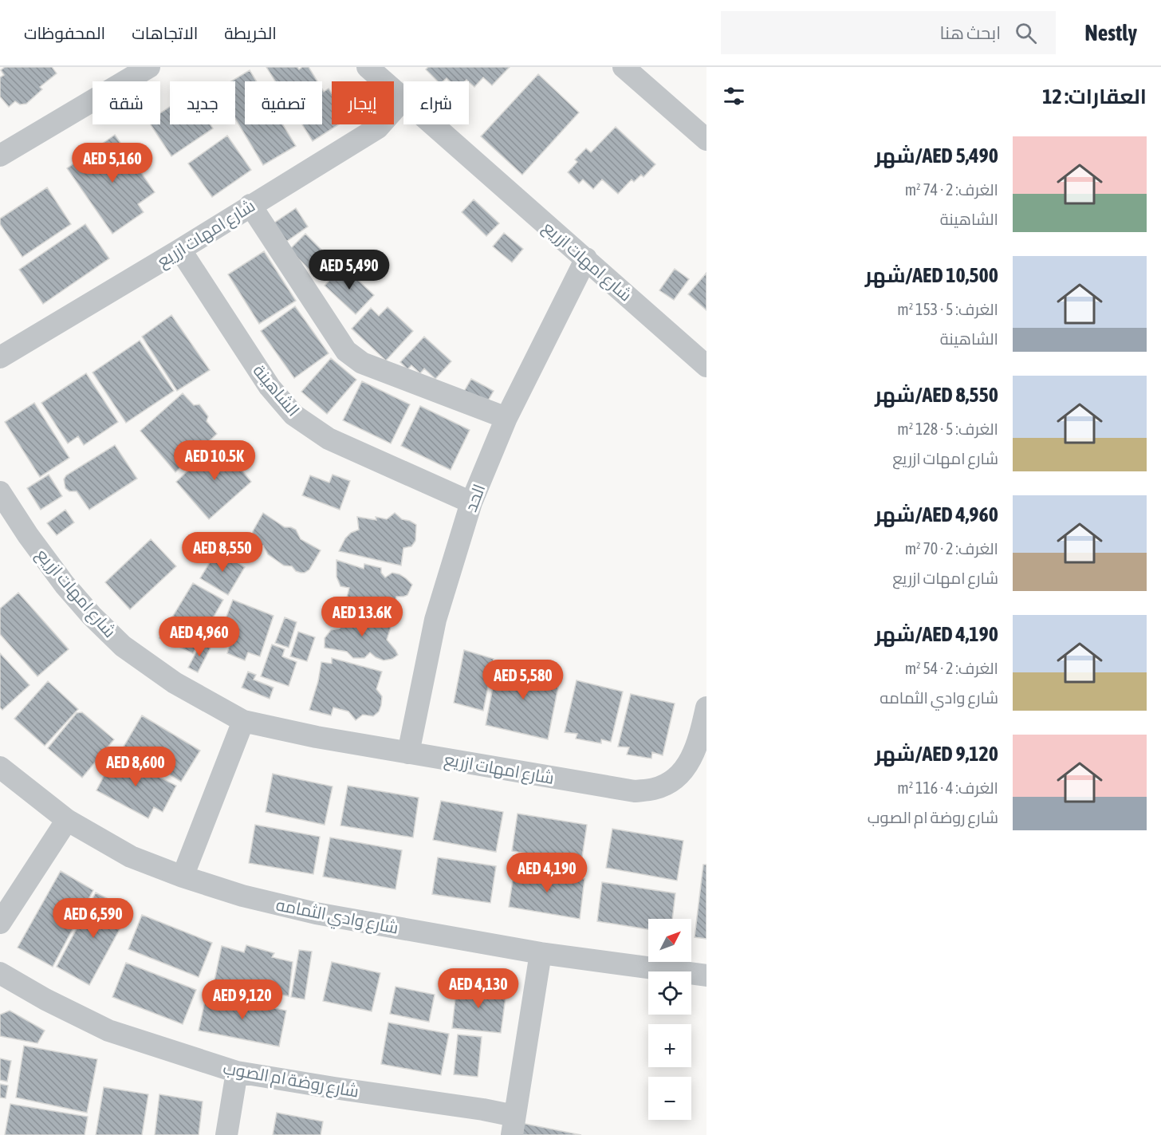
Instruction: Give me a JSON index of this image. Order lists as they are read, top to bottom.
{
  "streets": {
    "street": [
      "شارع امهات ازريع",
      "الشاهينة",
      "الحد",
      "شارع وادي الثمامه",
      "شارع روضة ام الصوب"
    ]
  },
  "crossings": [
    ["شارع امهات ازريع", "الشاهينة"],
    ["شارع امهات ازريع", "الحد"],
    ["الشاهينة", "الحد"]
  ],
  "north": "top right",
  "page": {
    "header": "Nestly",
    "search": "ابحث هنا",
    "nav": ["الخريطة", "الاتجاهات", "المحفوظات"],
    "heading": "العقارات: 12",
    "chip": [
      "شراء",
      "إيجار",
      "تصفية",
      "جديد",
      "شقة"
    ],
    "list": [
      {
        "name": "AED 5,490/شهر",
        "note": "الغرف: 2 · 74 m² · الشاهينة"
      },
      {
        "name": "AED 10,500/شهر",
        "note": "الغرف: 5 · 153 m² · الشاهينة"
      },
      {
        "name": "AED 8,550/شهر",
        "note": "الغرف: 5 · 128 m² · شارع امهات ازريع"
      },
      {
        "name": "AED 4,960/شهر",
        "note": "الغرف: 2 · 70 m² · شارع امهات ازريع"
      },
      {
        "name": "AED 4,190/شهر",
        "note": "الغرف: 2 · 54 m² · شارع وادي الثمامه"
      },
      {
        "name": "AED 9,120/شهر",
        "note": "الغرف: 4 · 116 m² · شارع روضة ام الصوب"
      }
    ],
    "price": [
      "AED 5,160",
      "AED 5,490",
      "AED 10.5K",
      "AED 8,550",
      "AED 13.6K",
      "AED 4,960",
      "AED 5,580",
      "AED 8,600",
      "AED 4,190",
      "AED 6,590",
      "AED 4,130",
      "AED 9,120"
    ],
    "map_buttons": ["+", "−"]
  }
}
